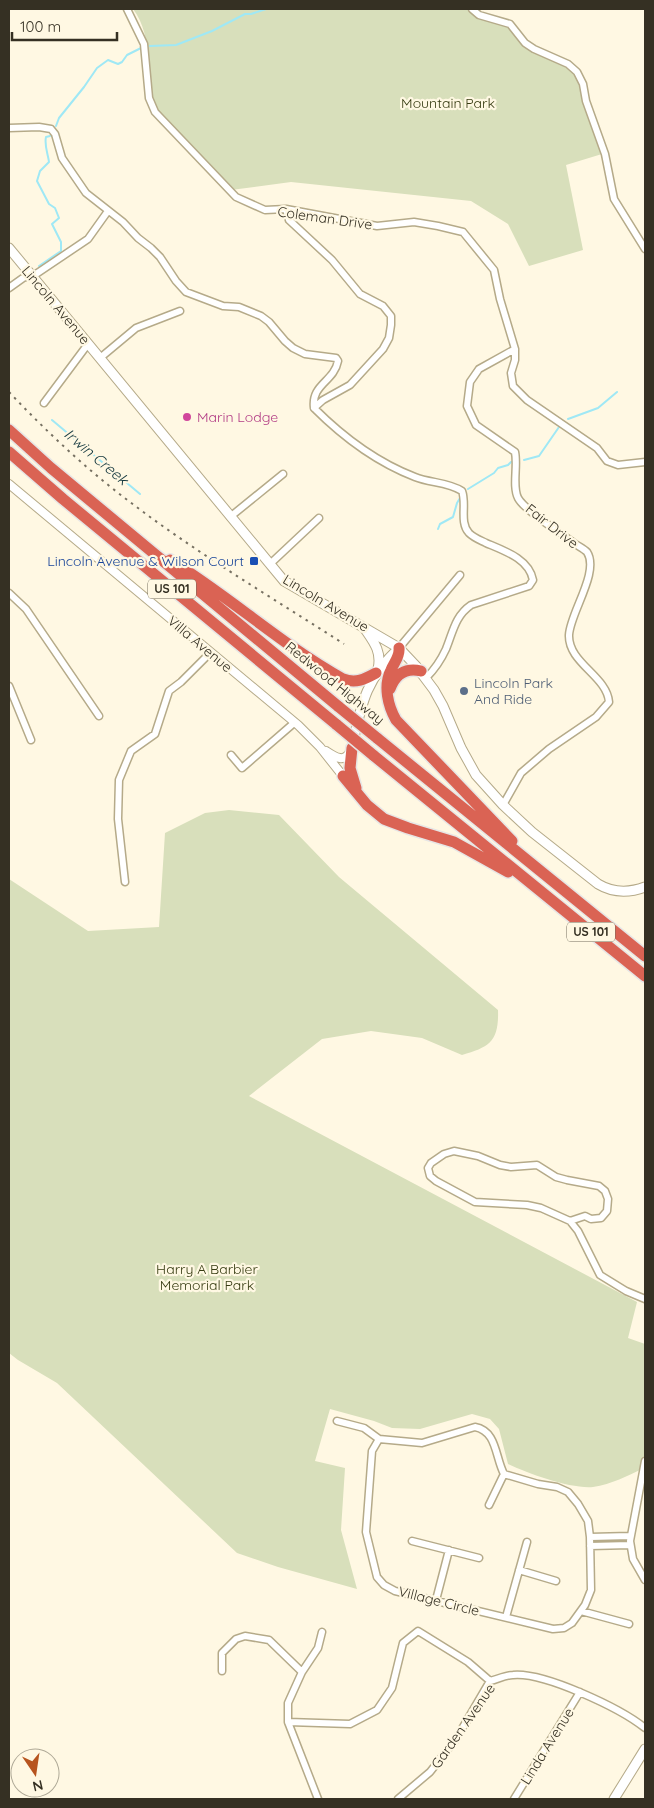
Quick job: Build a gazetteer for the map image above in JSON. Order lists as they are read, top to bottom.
{
  "streets": {
    "highway": ["US 101", "Redwood Highway"],
    "main road": ["Lincoln Avenue"],
    "street": [
      "Coleman Drive",
      "Fair Drive",
      "Villa Avenue",
      "Village Circle",
      "Garden Avenue",
      "Linda Avenue"
    ]
  },
  "crossings": [
    ["Coleman Drive", "Fair Drive"],
    ["Lincoln Avenue", "Fair Drive"],
    ["Garden Avenue", "Linda Avenue"]
  ],
  "water": ["Irwin Creek"],
  "parks": ["Mountain Park", "Harry A Barbier Memorial Park"],
  "places": {
    "other": ["Marin Lodge", "Lincoln Park And Ride"],
    "transit": ["Lincoln Avenue & Wilson Court"]
  },
  "scale_bar": "100 m",
  "north": "bottom"
}
